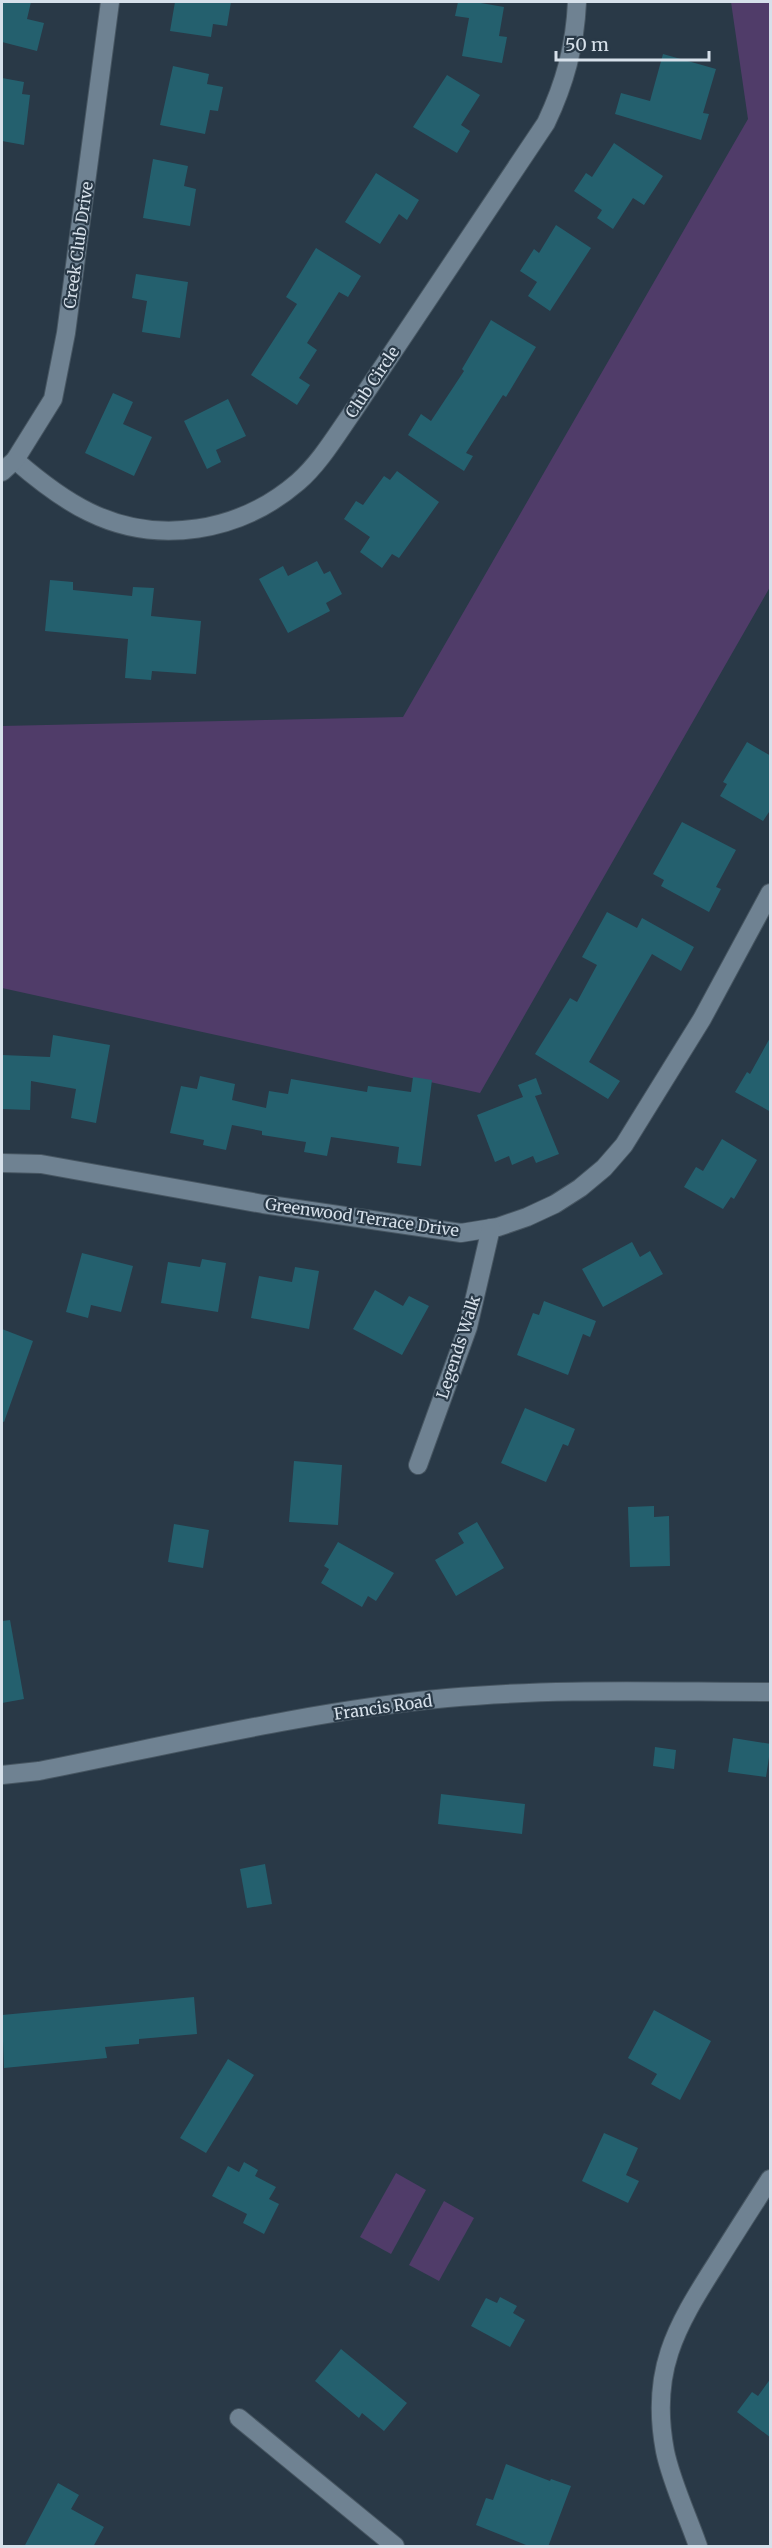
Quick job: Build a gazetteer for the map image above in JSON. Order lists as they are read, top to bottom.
{
  "streets": {
    "street": [
      "Creek Club Drive",
      "Club Circle",
      "Greenwood Terrace Drive",
      "Legends Walk",
      "Francis Road"
    ]
  },
  "crossings": [
    ["Creek Club Drive", "Club Circle"],
    ["Greenwood Terrace Drive", "Legends Walk"]
  ],
  "scale_bar": "50 m"
}
